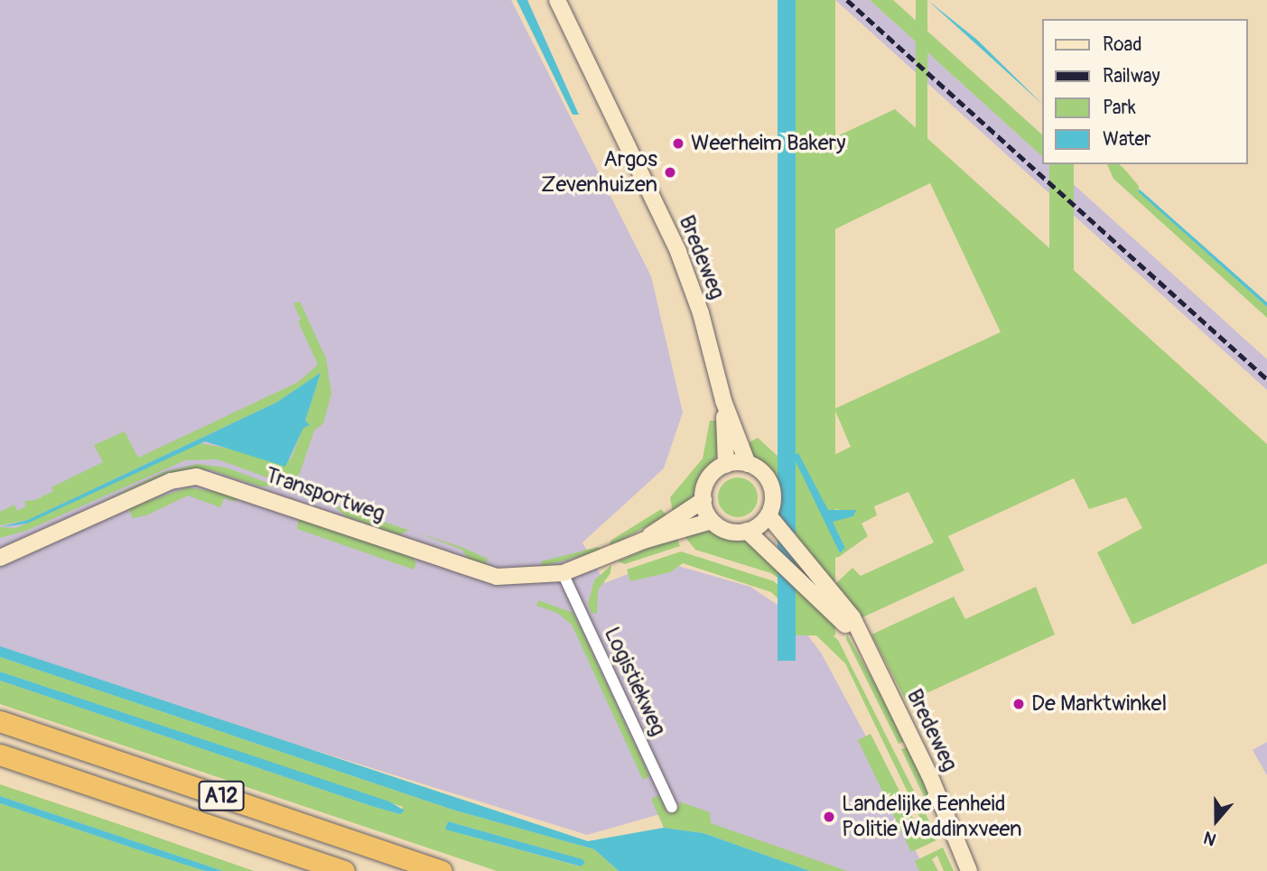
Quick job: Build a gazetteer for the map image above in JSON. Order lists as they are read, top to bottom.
{
  "streets": {
    "highway": ["A12"],
    "street": ["Bredeweg", "Transportweg", "Logistiekweg"]
  },
  "crossings": [
    ["Bredeweg", "Transportweg"],
    ["Transportweg", "Logistiekweg"]
  ],
  "places": [
    "Weerheim Bakery",
    "Argos Zevenhuizen",
    "De Marktwinkel",
    "Landelijke Eenheid Politie Waddinxveen"
  ],
  "legend": [
    "Road",
    "Railway",
    "Park",
    "Water"
  ],
  "north": "bottom"
}
